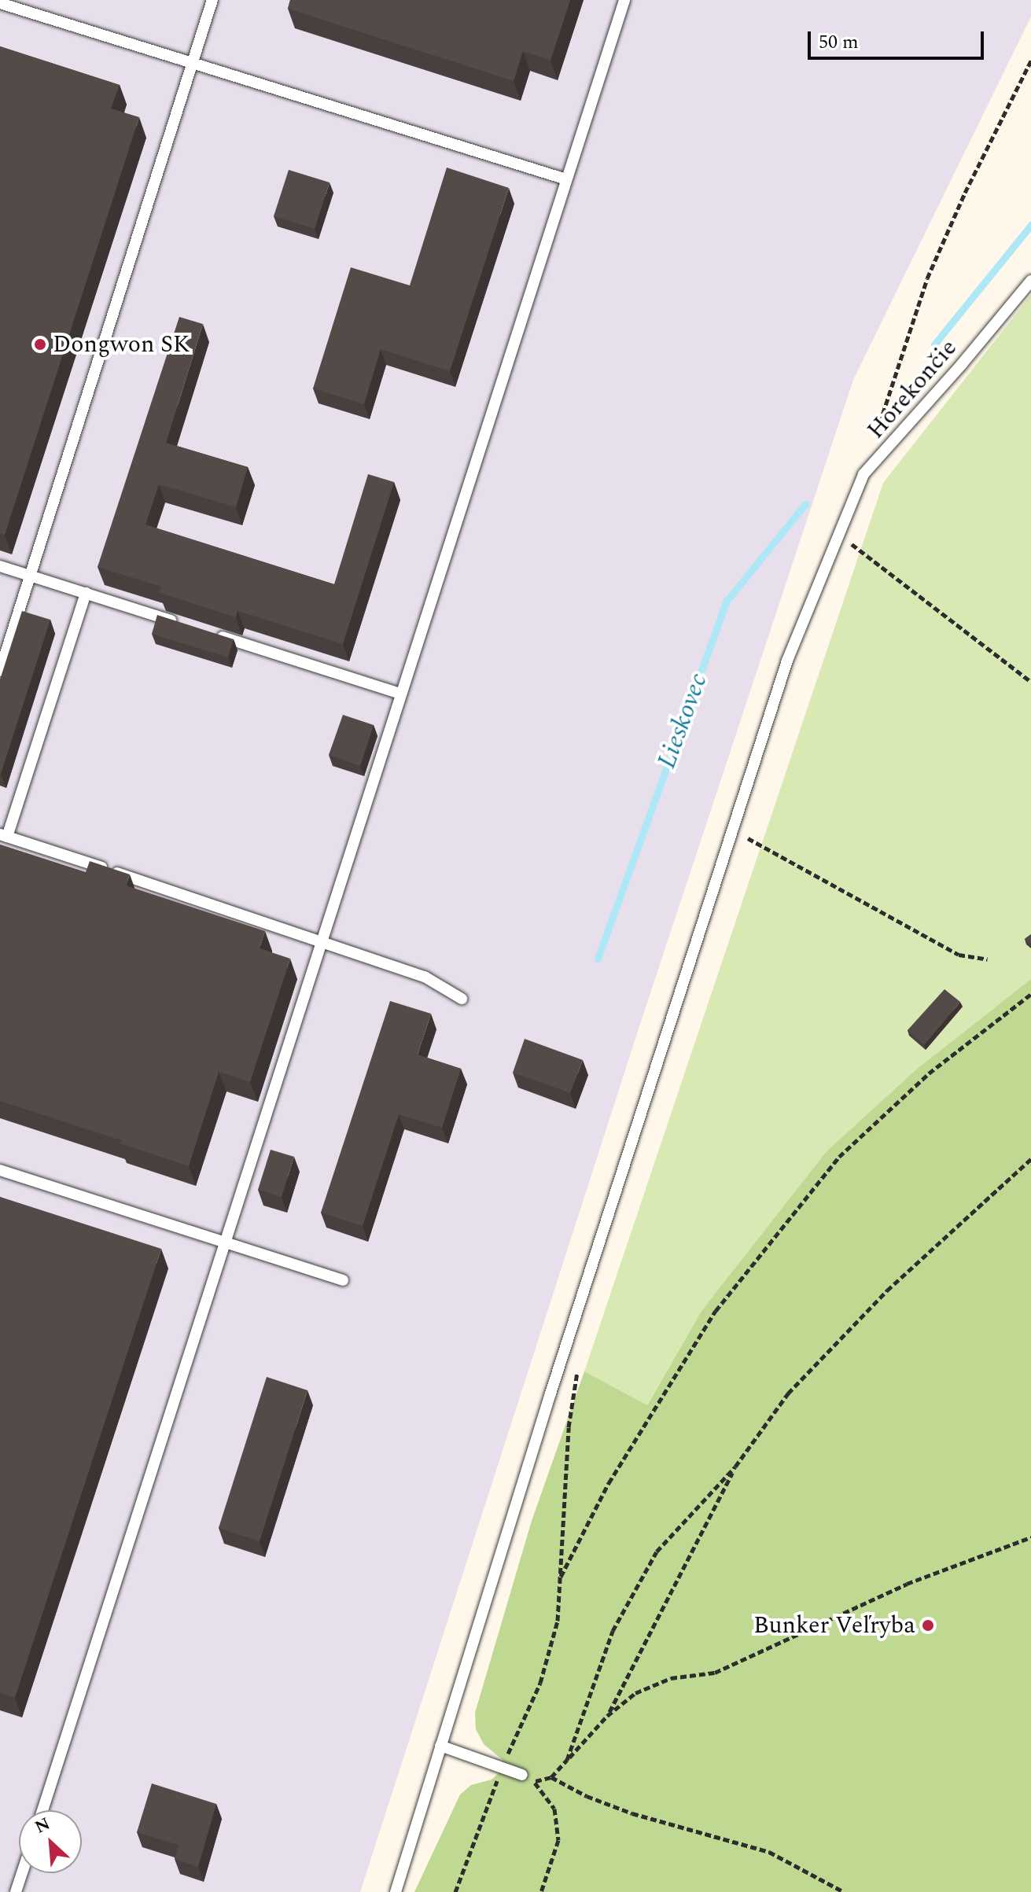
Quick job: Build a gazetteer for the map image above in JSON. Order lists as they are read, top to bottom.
{
  "streets": {
    "lane": ["Horekončie"]
  },
  "water": ["Lieskovec"],
  "places": ["Dongwon SK", "Bunker Veľryba"],
  "scale_bar": "50 m",
  "north": "top left"
}
